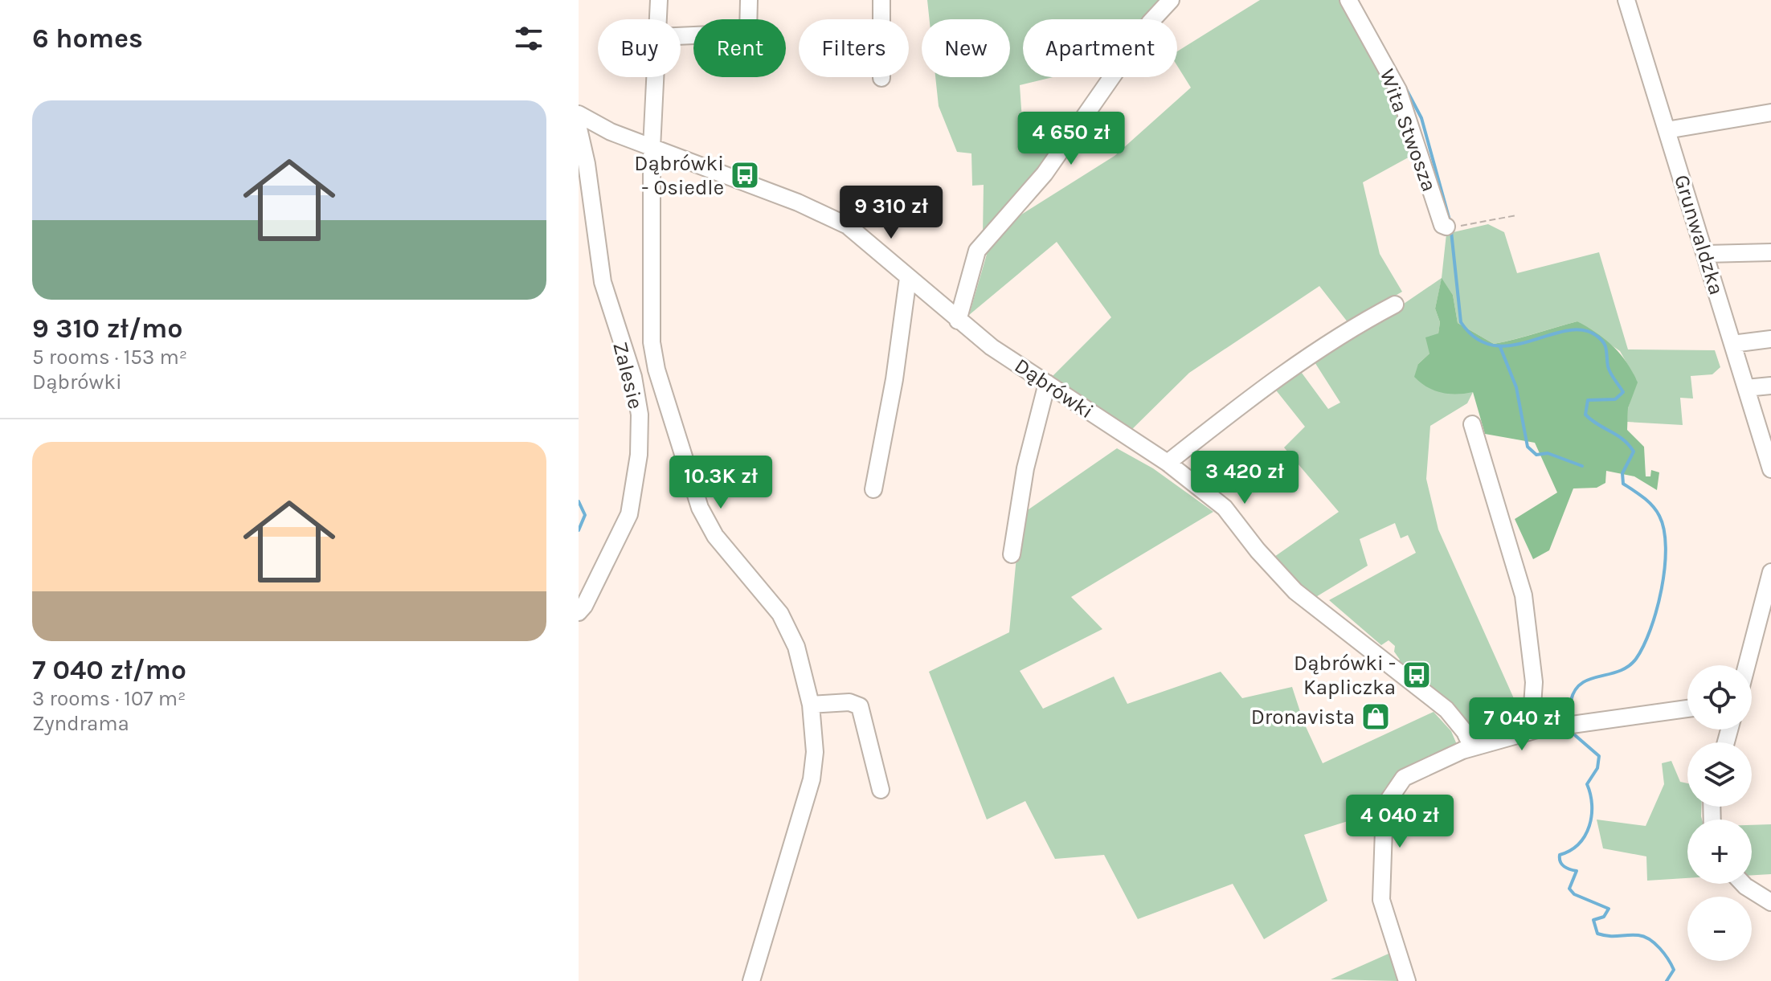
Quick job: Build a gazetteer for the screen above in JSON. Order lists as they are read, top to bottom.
{
  "streets": {
    "street": [
      "Wita Stwosza",
      "Grunwaldzka",
      "Zalesie",
      "Dąbrówki"
    ]
  },
  "places": {
    "bus stop": ["Dąbrówki - Osiedle", "Dąbrówki - Kapliczka"],
    "shop": ["Dronavista"]
  },
  "page": {
    "heading": "6 homes",
    "chip": [
      "Buy",
      "Rent",
      "Filters",
      "New",
      "Apartment"
    ],
    "list": [
      {
        "name": "9 310 zł/mo",
        "note": "5 rooms · 153 m² · Dąbrówki"
      },
      {
        "name": "7 040 zł/mo",
        "note": "3 rooms · 107 m² · Zyndrama"
      }
    ],
    "price": [
      "4 650 zł",
      "9 310 zł",
      "3 420 zł",
      "10.3K zł",
      "7 040 zł",
      "4 040 zł"
    ],
    "map_buttons": ["+", "−"]
  }
}
